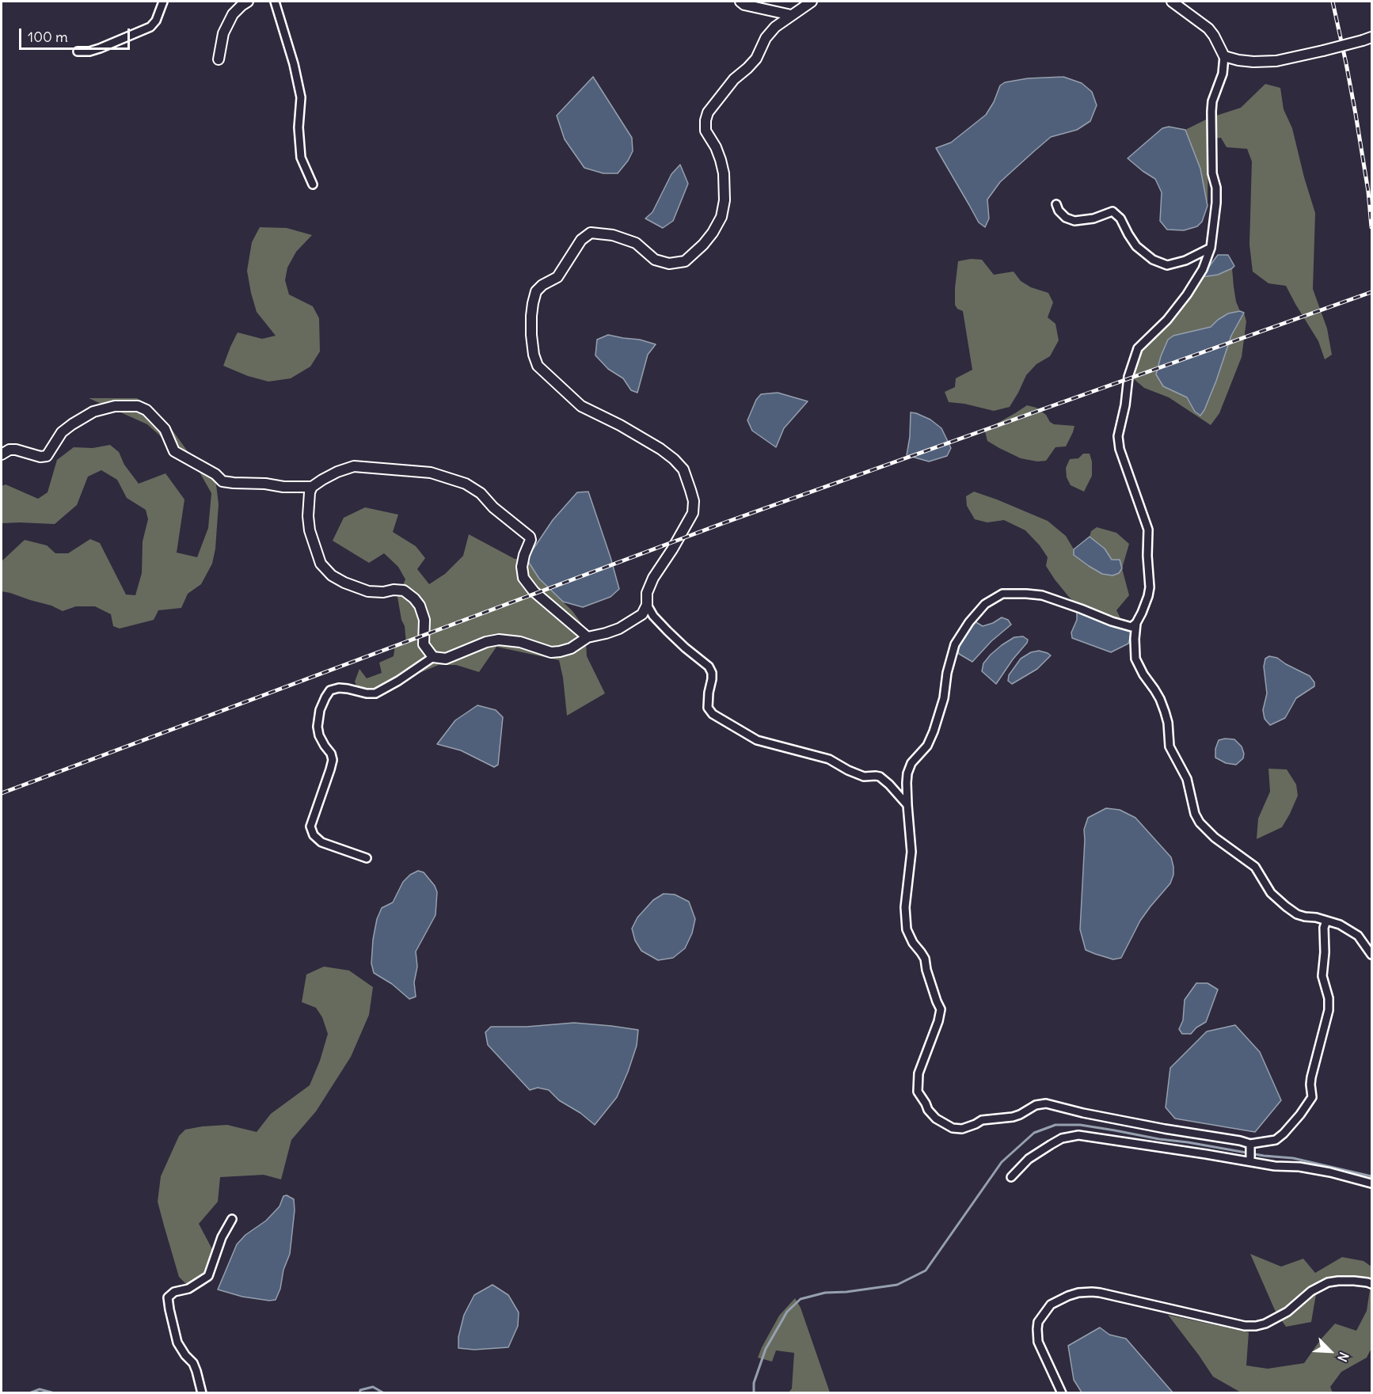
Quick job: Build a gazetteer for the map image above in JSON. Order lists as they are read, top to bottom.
{
  "scale_bar": "100 m",
  "north": "bottom right"
}
